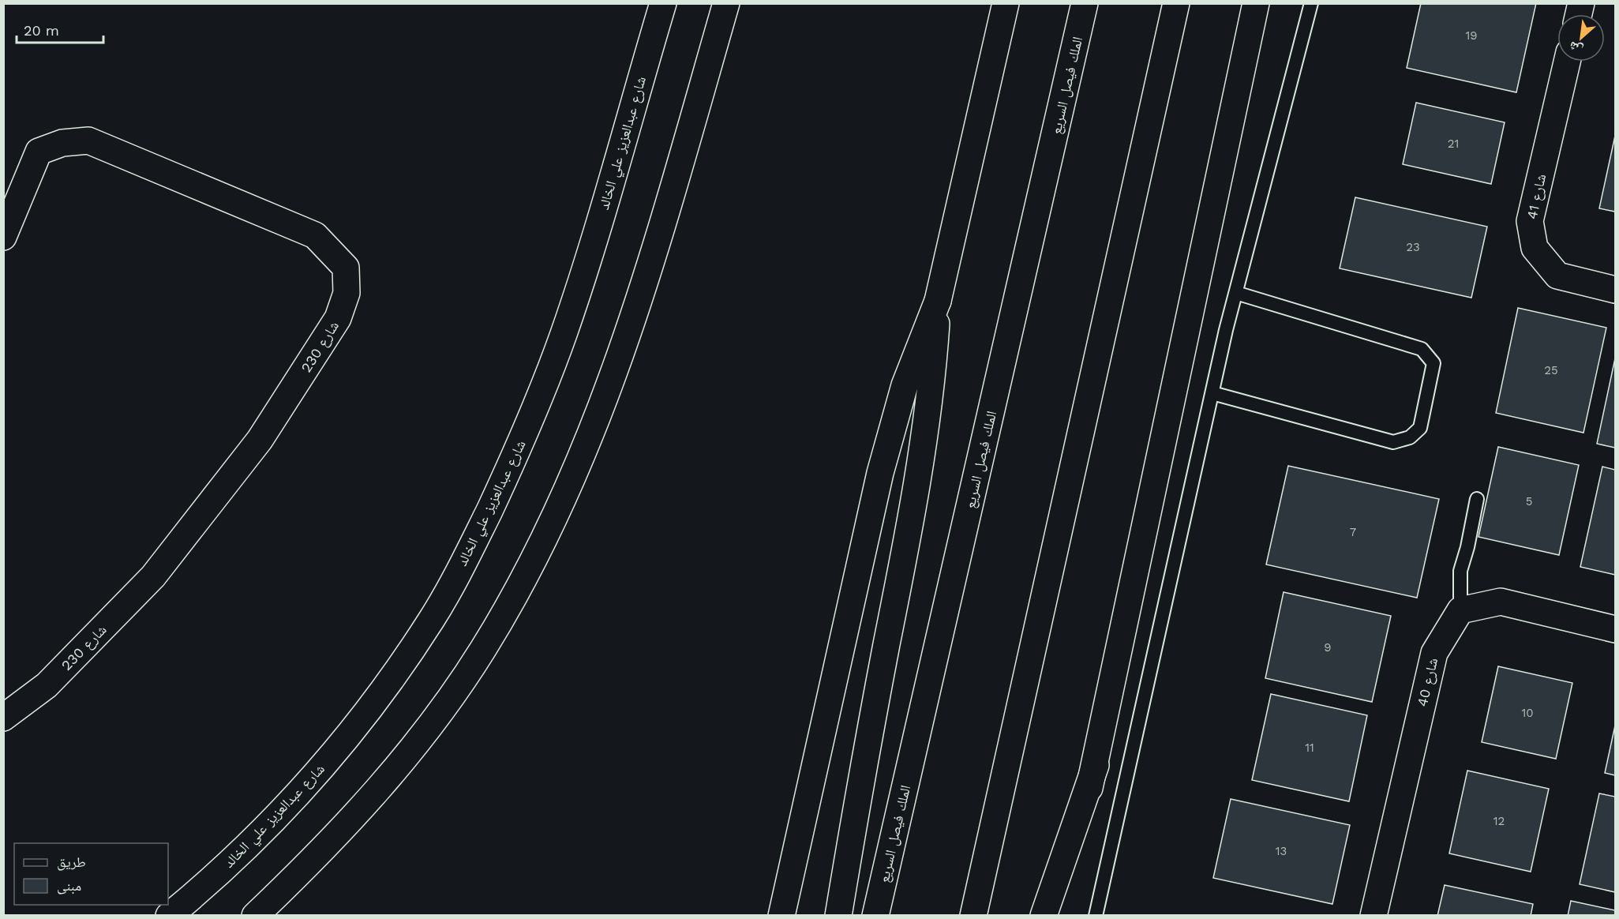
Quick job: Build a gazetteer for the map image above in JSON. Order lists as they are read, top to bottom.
{
  "streets": {
    "main road": [
      "الملك فيصل السريع",
      "شارع عبدالعزيز علي الخالد",
      "شارع 41",
      "شارع 230",
      "شارع 40"
    ]
  },
  "house_numbers": [
    "19",
    "21",
    "23",
    "25",
    "5",
    "7",
    "9",
    "10",
    "11",
    "12",
    "13"
  ],
  "legend": ["طريق", "مبنى"],
  "scale_bar": "20 m",
  "north": "bottom left"
}
